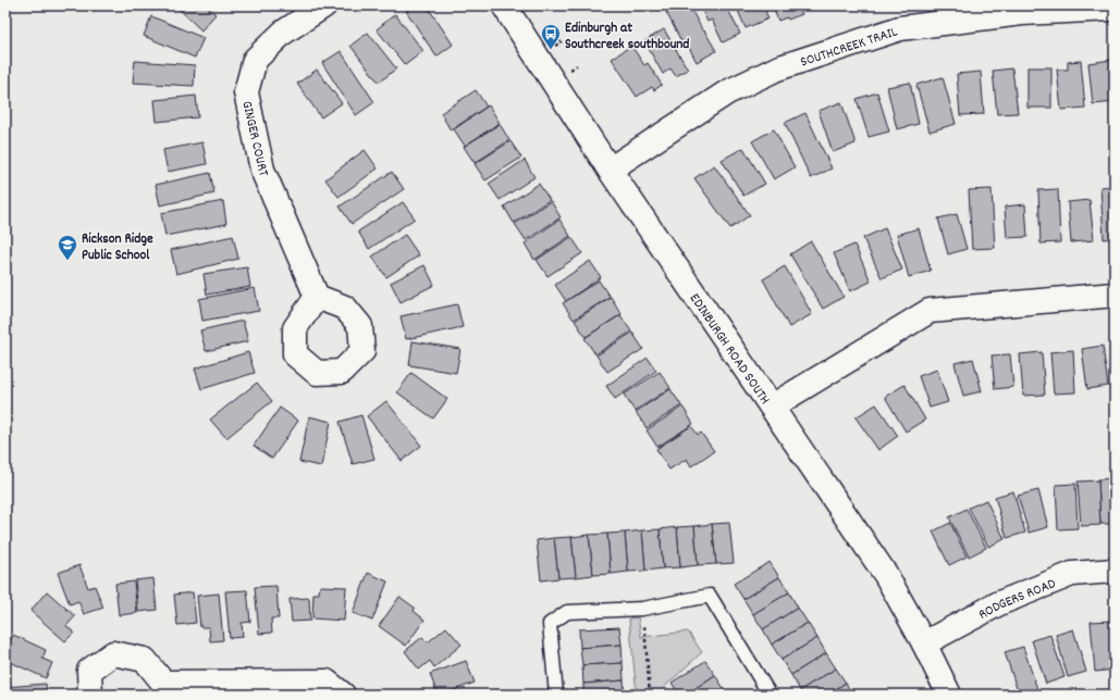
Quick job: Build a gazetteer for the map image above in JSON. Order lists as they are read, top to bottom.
{
  "streets": {
    "street": [
      "SOUTHCREEK TRAIL",
      "GINGER COURT",
      "EDINBURGH ROAD SOUTH",
      "RODGERS ROAD"
    ]
  },
  "crossings": [
    ["SOUTHCREEK TRAIL", "EDINBURGH ROAD SOUTH"],
    ["EDINBURGH ROAD SOUTH", "RODGERS ROAD"]
  ],
  "places": {
    "bus stop": ["Edinburgh at Southcreek southbound"],
    "school or university": ["Rickson Ridge Public School"]
  }
}
